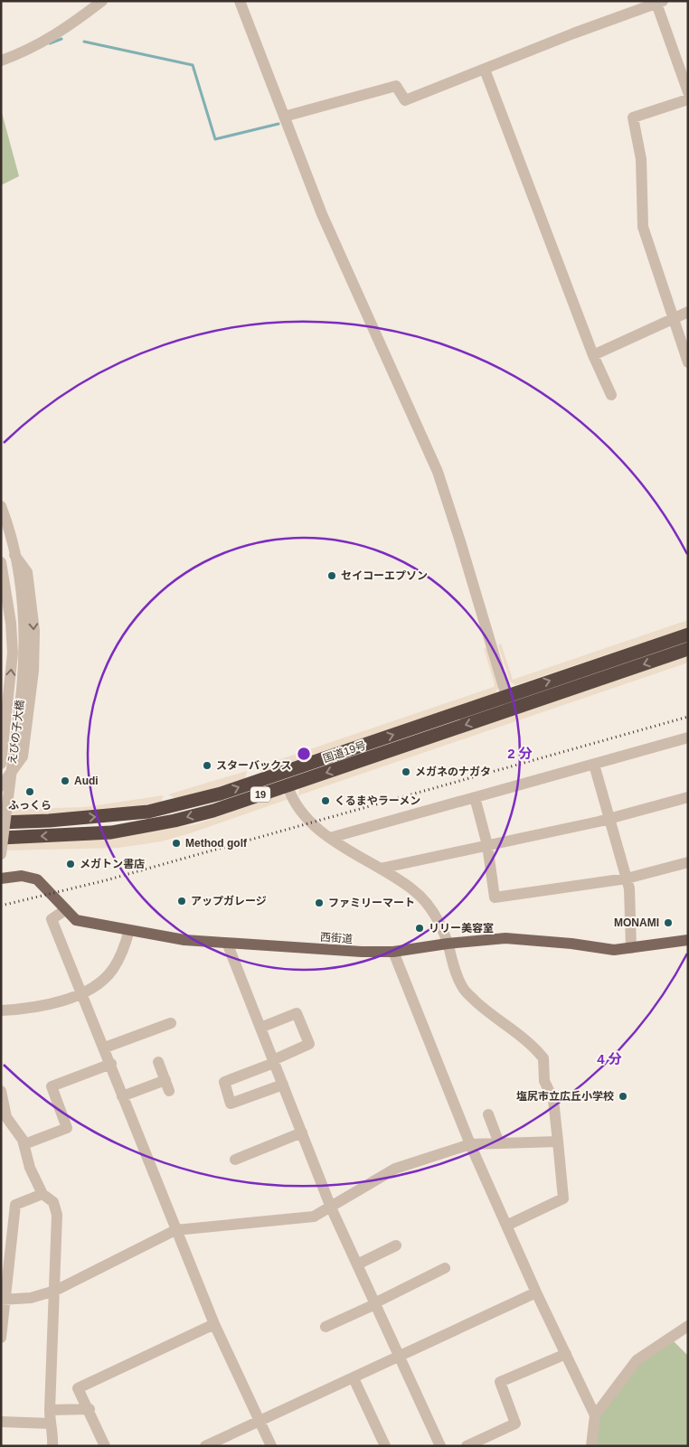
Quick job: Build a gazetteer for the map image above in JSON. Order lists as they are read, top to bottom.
{
  "streets": {
    "highway": ["国道19号", "19"],
    "main road": ["西街道"],
    "street": ["えびの子大橋"]
  },
  "places": [
    "セイコーエプソン",
    "スターバックス",
    "メガネのナガタ",
    "Audi",
    "ふっくら",
    "くるまやラーメン",
    "Method golf",
    "メガトン書店",
    "アップガレージ",
    "ファミリーマート",
    "MONAMI",
    "リリー美容室",
    "塩尻市立広丘小学校"
  ],
  "rings": ["2 分", "4 分"]
}
